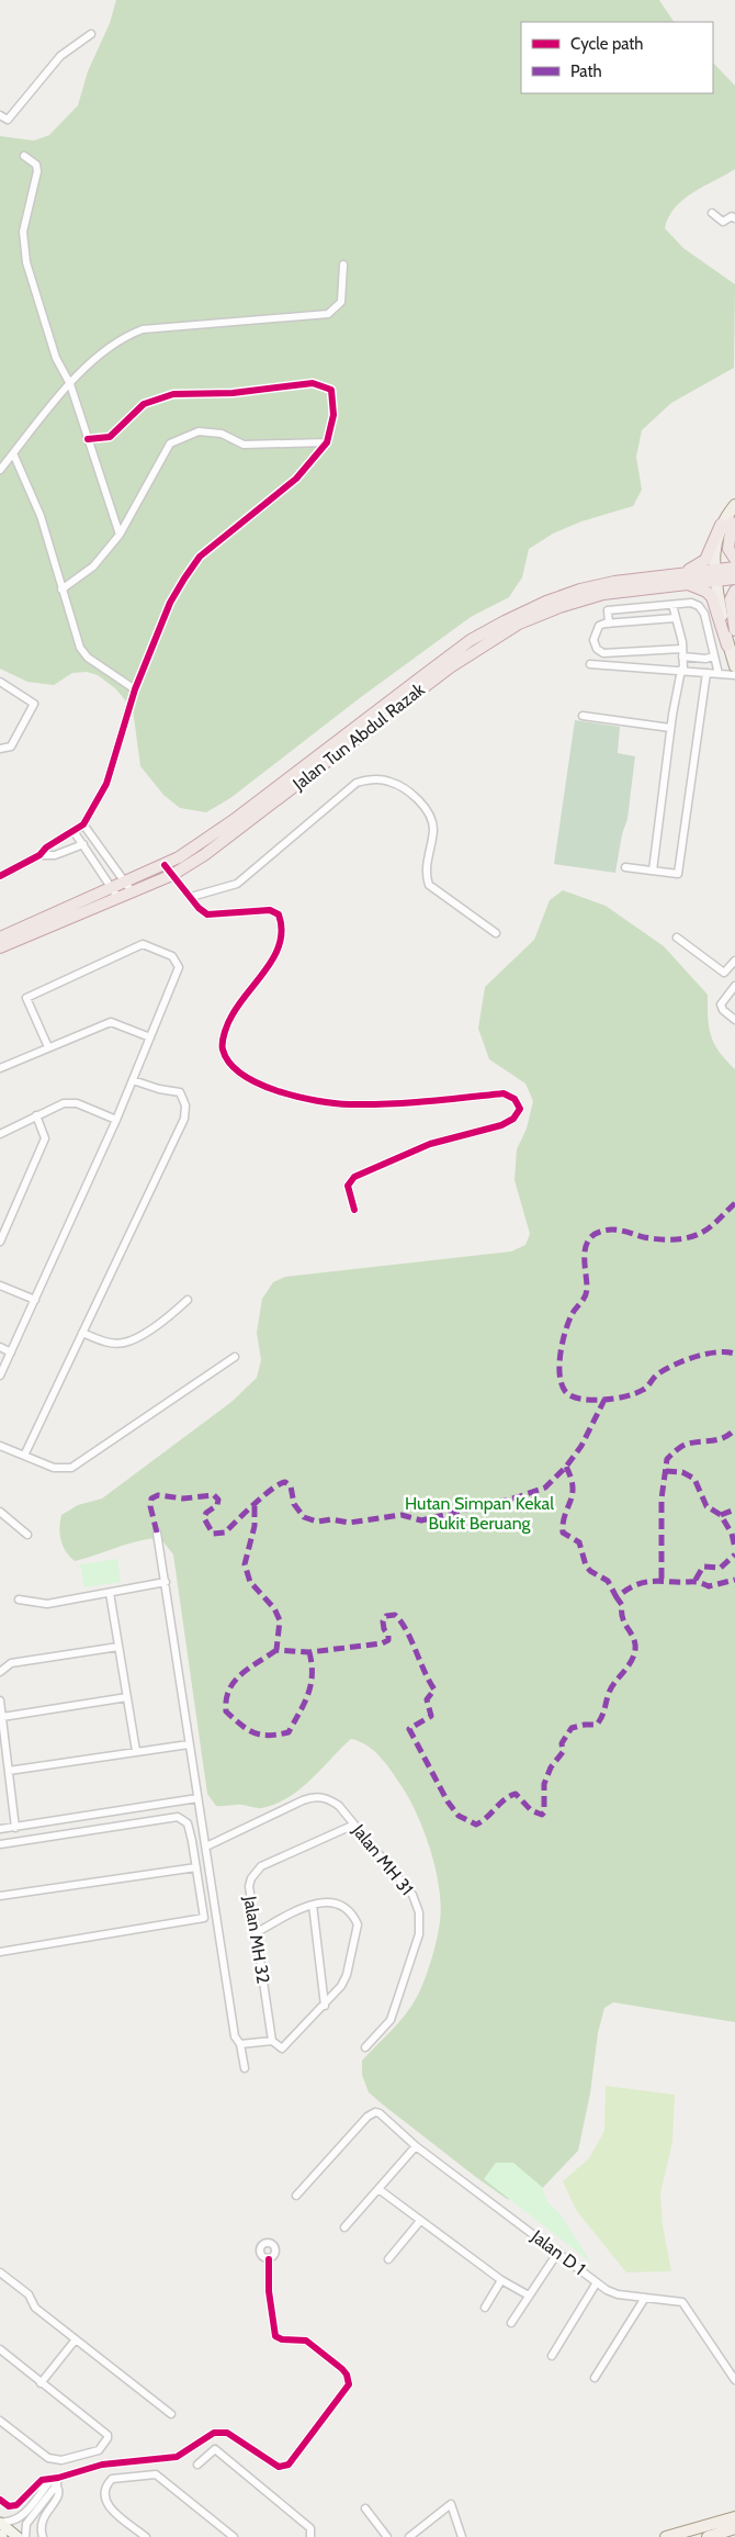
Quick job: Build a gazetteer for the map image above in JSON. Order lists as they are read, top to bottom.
{
  "streets": {
    "highway": ["Jalan Tun Abdul Razak"],
    "street": ["Jalan MH 31", "Jalan MH 32", "Jalan D 1"]
  },
  "crossings": [
    ["Jalan MH 31", "Jalan MH 32"]
  ],
  "parks": ["Hutan Simpan Kekal Bukit Beruang"],
  "legend": ["Cycle path", "Path"]
}
